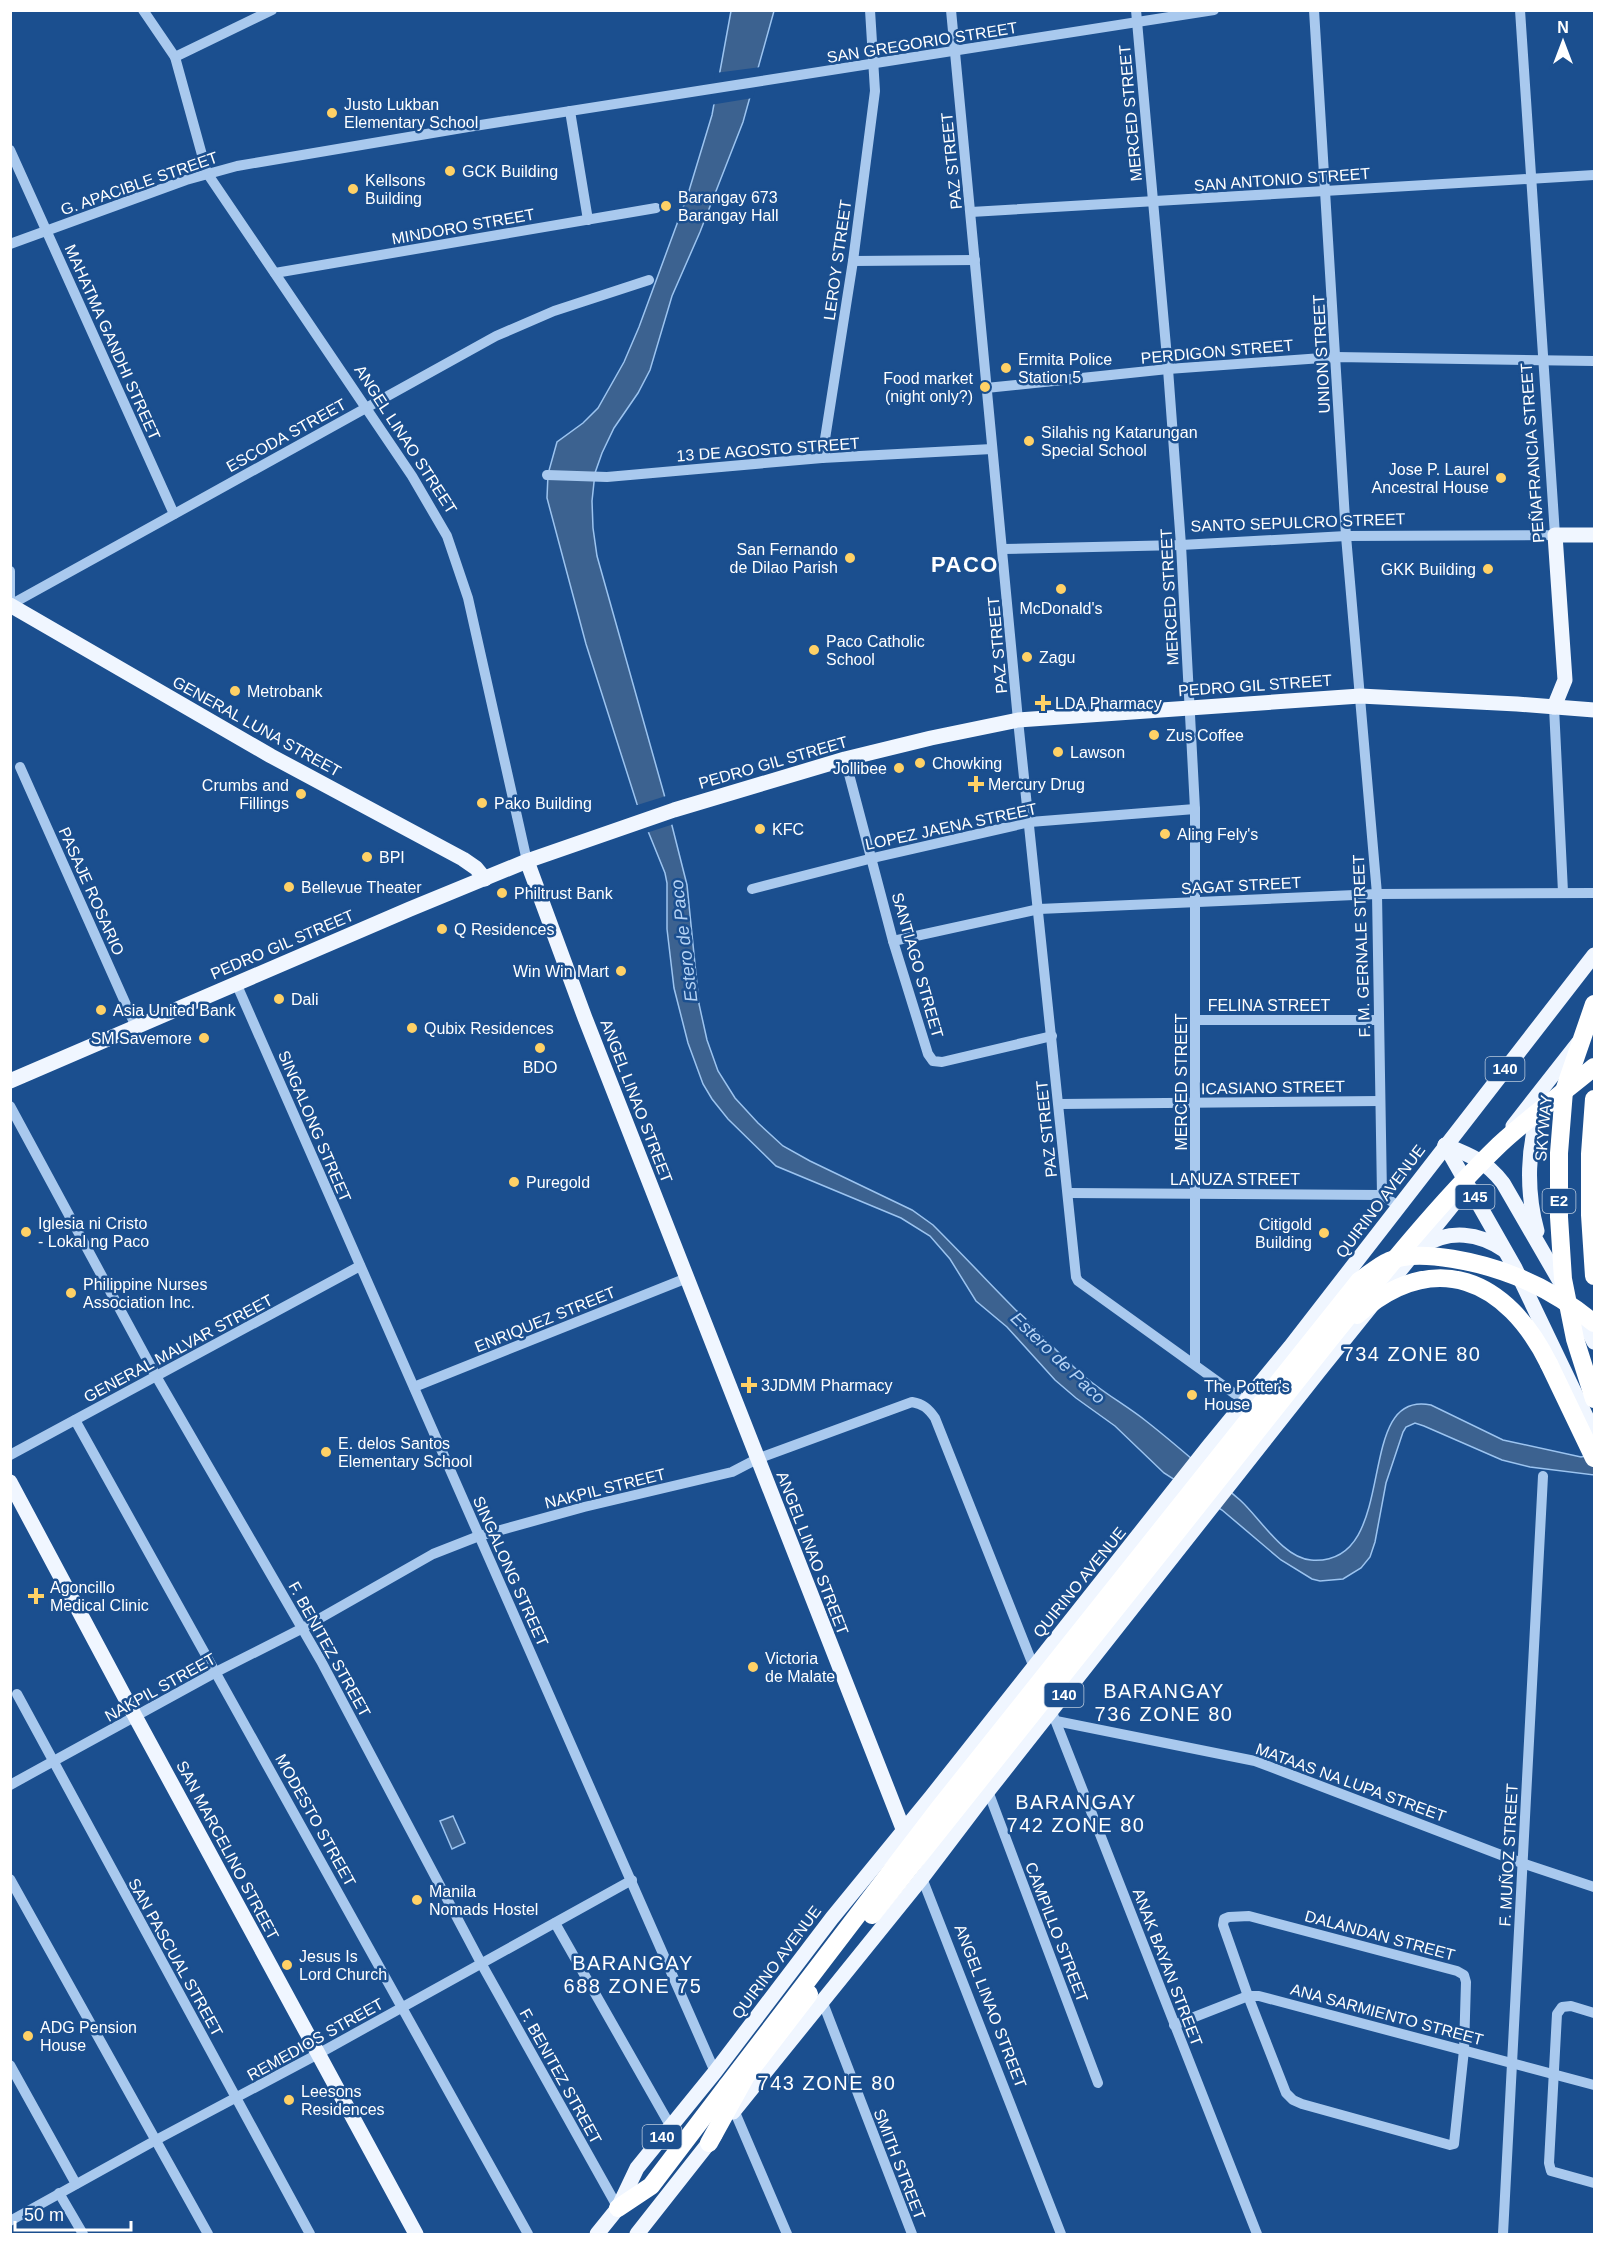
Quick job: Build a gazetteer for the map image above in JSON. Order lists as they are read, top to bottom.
{
  "streets": {
    "highway": ["SKYWAY", "E2"],
    "main road": [
      "ANGEL LINAO STREET",
      "PEÑAFRANCIA STREET",
      "SANTO SEPULCRO STREET",
      "PEDRO GIL STREET",
      "GENERAL LUNA STREET",
      "140",
      "145",
      "QUIRINO AVENUE",
      "SAN MARCELINO STREET"
    ],
    "street": [
      "SAN GREGORIO STREET",
      "MERCED STREET",
      "PAZ STREET",
      "SAN ANTONIO STREET",
      "G. APACIBLE STREET",
      "MINDORO STREET",
      "LEROY STREET",
      "MAHATMA GANDHI STREET",
      "PERDIGON STREET",
      "UNION STREET",
      "ESCODA STREET",
      "13 DE AGOSTO STREET",
      "LOPEZ JAENA STREET",
      "SAGAT STREET",
      "PASAJE ROSARIO",
      "F. M. GERNALE STREET",
      "SANTIAGO STREET",
      "FELINA STREET",
      "ICASIANO STREET",
      "SINGALONG STREET",
      "LANUZA STREET",
      "ENRIQUEZ STREET",
      "GENERAL MALVAR STREET",
      "NAKPIL STREET",
      "F. BENITEZ STREET",
      "MATAAS NA LUPA STREET",
      "MODESTO STREET",
      "F. MUÑOZ STREET",
      "CAMPILLO STREET",
      "DALANDAN STREET",
      "SAN PASCUAL STREET",
      "ANAK BAYAN STREET",
      "ANA SARMIENTO STREET",
      "REMEDIOS STREET",
      "SMITH STREET"
    ]
  },
  "crossings": [
    ["SAN GREGORIO STREET", "MERCED STREET"],
    ["SAN GREGORIO STREET", "PAZ STREET"],
    ["SAN GREGORIO STREET", "G. APACIBLE STREET"],
    ["SAN GREGORIO STREET", "LEROY STREET"],
    ["MERCED STREET", "PAZ STREET"],
    ["MERCED STREET", "SAN ANTONIO STREET"],
    ["MERCED STREET", "PERDIGON STREET"],
    ["MERCED STREET", "SANTO SEPULCRO STREET"],
    ["MERCED STREET", "PEDRO GIL STREET"],
    ["MERCED STREET", "LOPEZ JAENA STREET"],
    ["MERCED STREET", "SAGAT STREET"],
    ["MERCED STREET", "FELINA STREET"],
    ["MERCED STREET", "ICASIANO STREET"],
    ["MERCED STREET", "LANUZA STREET"],
    ["PAZ STREET", "SAN ANTONIO STREET"],
    ["PAZ STREET", "PERDIGON STREET"],
    ["PAZ STREET", "13 DE AGOSTO STREET"],
    ["PAZ STREET", "SANTO SEPULCRO STREET"],
    ["PAZ STREET", "PEDRO GIL STREET"],
    ["PAZ STREET", "LOPEZ JAENA STREET"],
    ["PAZ STREET", "SAGAT STREET"],
    ["PAZ STREET", "SANTIAGO STREET"],
    ["PAZ STREET", "ICASIANO STREET"],
    ["PAZ STREET", "LANUZA STREET"],
    ["SAN ANTONIO STREET", "UNION STREET"],
    ["SAN ANTONIO STREET", "PEÑAFRANCIA STREET"],
    ["G. APACIBLE STREET", "MAHATMA GANDHI STREET"],
    ["G. APACIBLE STREET", "ANGEL LINAO STREET"],
    ["MINDORO STREET", "ANGEL LINAO STREET"],
    ["LEROY STREET", "13 DE AGOSTO STREET"],
    ["MAHATMA GANDHI STREET", "ESCODA STREET"],
    ["PERDIGON STREET", "UNION STREET"],
    ["PERDIGON STREET", "PEÑAFRANCIA STREET"],
    ["UNION STREET", "SANTO SEPULCRO STREET"],
    ["UNION STREET", "PEDRO GIL STREET"],
    ["UNION STREET", "F. M. GERNALE STREET"],
    ["ESCODA STREET", "ANGEL LINAO STREET"],
    ["ESCODA STREET", "GENERAL LUNA STREET"],
    ["ANGEL LINAO STREET", "PEDRO GIL STREET"],
    ["ANGEL LINAO STREET", "140"],
    ["ANGEL LINAO STREET", "QUIRINO AVENUE"],
    ["ANGEL LINAO STREET", "ENRIQUEZ STREET"],
    ["ANGEL LINAO STREET", "NAKPIL STREET"],
    ["PEÑAFRANCIA STREET", "SANTO SEPULCRO STREET"],
    ["PEÑAFRANCIA STREET", "PEDRO GIL STREET"],
    ["PEÑAFRANCIA STREET", "SAGAT STREET"],
    ["PEDRO GIL STREET", "GENERAL LUNA STREET"],
    ["PEDRO GIL STREET", "PASAJE ROSARIO"],
    ["PEDRO GIL STREET", "F. M. GERNALE STREET"],
    ["PEDRO GIL STREET", "SANTIAGO STREET"],
    ["PEDRO GIL STREET", "SINGALONG STREET"],
    ["LOPEZ JAENA STREET", "SANTIAGO STREET"],
    ["SAGAT STREET", "F. M. GERNALE STREET"],
    ["SAGAT STREET", "SANTIAGO STREET"],
    ["F. M. GERNALE STREET", "FELINA STREET"],
    ["F. M. GERNALE STREET", "ICASIANO STREET"],
    ["F. M. GERNALE STREET", "LANUZA STREET"],
    ["140", "145"],
    ["140", "NAKPIL STREET"],
    ["140", "MATAAS NA LUPA STREET"],
    ["140", "CAMPILLO STREET"],
    ["140", "ANAK BAYAN STREET"],
    ["140", "SMITH STREET"],
    ["SINGALONG STREET", "QUIRINO AVENUE"],
    ["SINGALONG STREET", "ENRIQUEZ STREET"],
    ["SINGALONG STREET", "GENERAL MALVAR STREET"],
    ["SINGALONG STREET", "NAKPIL STREET"],
    ["SINGALONG STREET", "REMEDIOS STREET"],
    ["145", "QUIRINO AVENUE"],
    ["QUIRINO AVENUE", "NAKPIL STREET"],
    ["QUIRINO AVENUE", "F. BENITEZ STREET"],
    ["GENERAL MALVAR STREET", "F. BENITEZ STREET"],
    ["GENERAL MALVAR STREET", "MODESTO STREET"],
    ["NAKPIL STREET", "F. BENITEZ STREET"],
    ["NAKPIL STREET", "MATAAS NA LUPA STREET"],
    ["NAKPIL STREET", "MODESTO STREET"],
    ["NAKPIL STREET", "SAN MARCELINO STREET"],
    ["NAKPIL STREET", "SAN PASCUAL STREET"],
    ["NAKPIL STREET", "ANAK BAYAN STREET"],
    ["F. BENITEZ STREET", "REMEDIOS STREET"],
    ["MATAAS NA LUPA STREET", "F. MUÑOZ STREET"],
    ["MATAAS NA LUPA STREET", "ANAK BAYAN STREET"],
    ["MODESTO STREET", "REMEDIOS STREET"],
    ["SAN MARCELINO STREET", "REMEDIOS STREET"],
    ["F. MUÑOZ STREET", "ANA SARMIENTO STREET"],
    ["DALANDAN STREET", "ANA SARMIENTO STREET"],
    ["SAN PASCUAL STREET", "REMEDIOS STREET"],
    ["ANAK BAYAN STREET", "ANA SARMIENTO STREET"]
  ],
  "districts": [
    "PACO",
    "734 ZONE 80",
    "BARANGAY 736 ZONE 80",
    "BARANGAY 742 ZONE 80",
    "BARANGAY 688 ZONE 75",
    "743 ZONE 80"
  ],
  "water": ["Estero de Paco"],
  "places": {
    "other": [
      "Justo Lukban Elementary School",
      "GCK Building",
      "Kellsons Building",
      "Barangay 673 Barangay Hall",
      "Ermita Police Station 5",
      "Food market (night only?)",
      "Silahis ng Katarungan Special School",
      "Jose P. Laurel Ancestral House",
      "San Fernando de Dilao Parish",
      "GKK Building",
      "McDonald's",
      "Paco Catholic School",
      "Zagu",
      "Metrobank",
      "Zus Coffee",
      "Lawson",
      "Chowking",
      "Jollibee",
      "Crumbs and Fillings",
      "Pako Building",
      "KFC",
      "Aling Fely's",
      "BPI",
      "Bellevue Theater",
      "Philtrust Bank",
      "Q Residences",
      "Win Win Mart",
      "Dali",
      "Asia United Bank",
      "Qubix Residences",
      "SM Savemore",
      "BDO",
      "Puregold",
      "Iglesia ni Cristo - Lokal ng Paco",
      "Citigold Building",
      "Philippine Nurses Association Inc.",
      "The Potter's House",
      "E. delos Santos Elementary School",
      "Victoria de Malate",
      "Manila Nomads Hostel",
      "Jesus Is Lord Church",
      "ADG Pension House",
      "Leesons Residences"
    ],
    "health": [
      "LDA Pharmacy",
      "Mercury Drug",
      "3JDMM Pharmacy",
      "Agoncillo Medical Clinic"
    ]
  },
  "scale_bar": "50 m",
  "north": "top"
}
